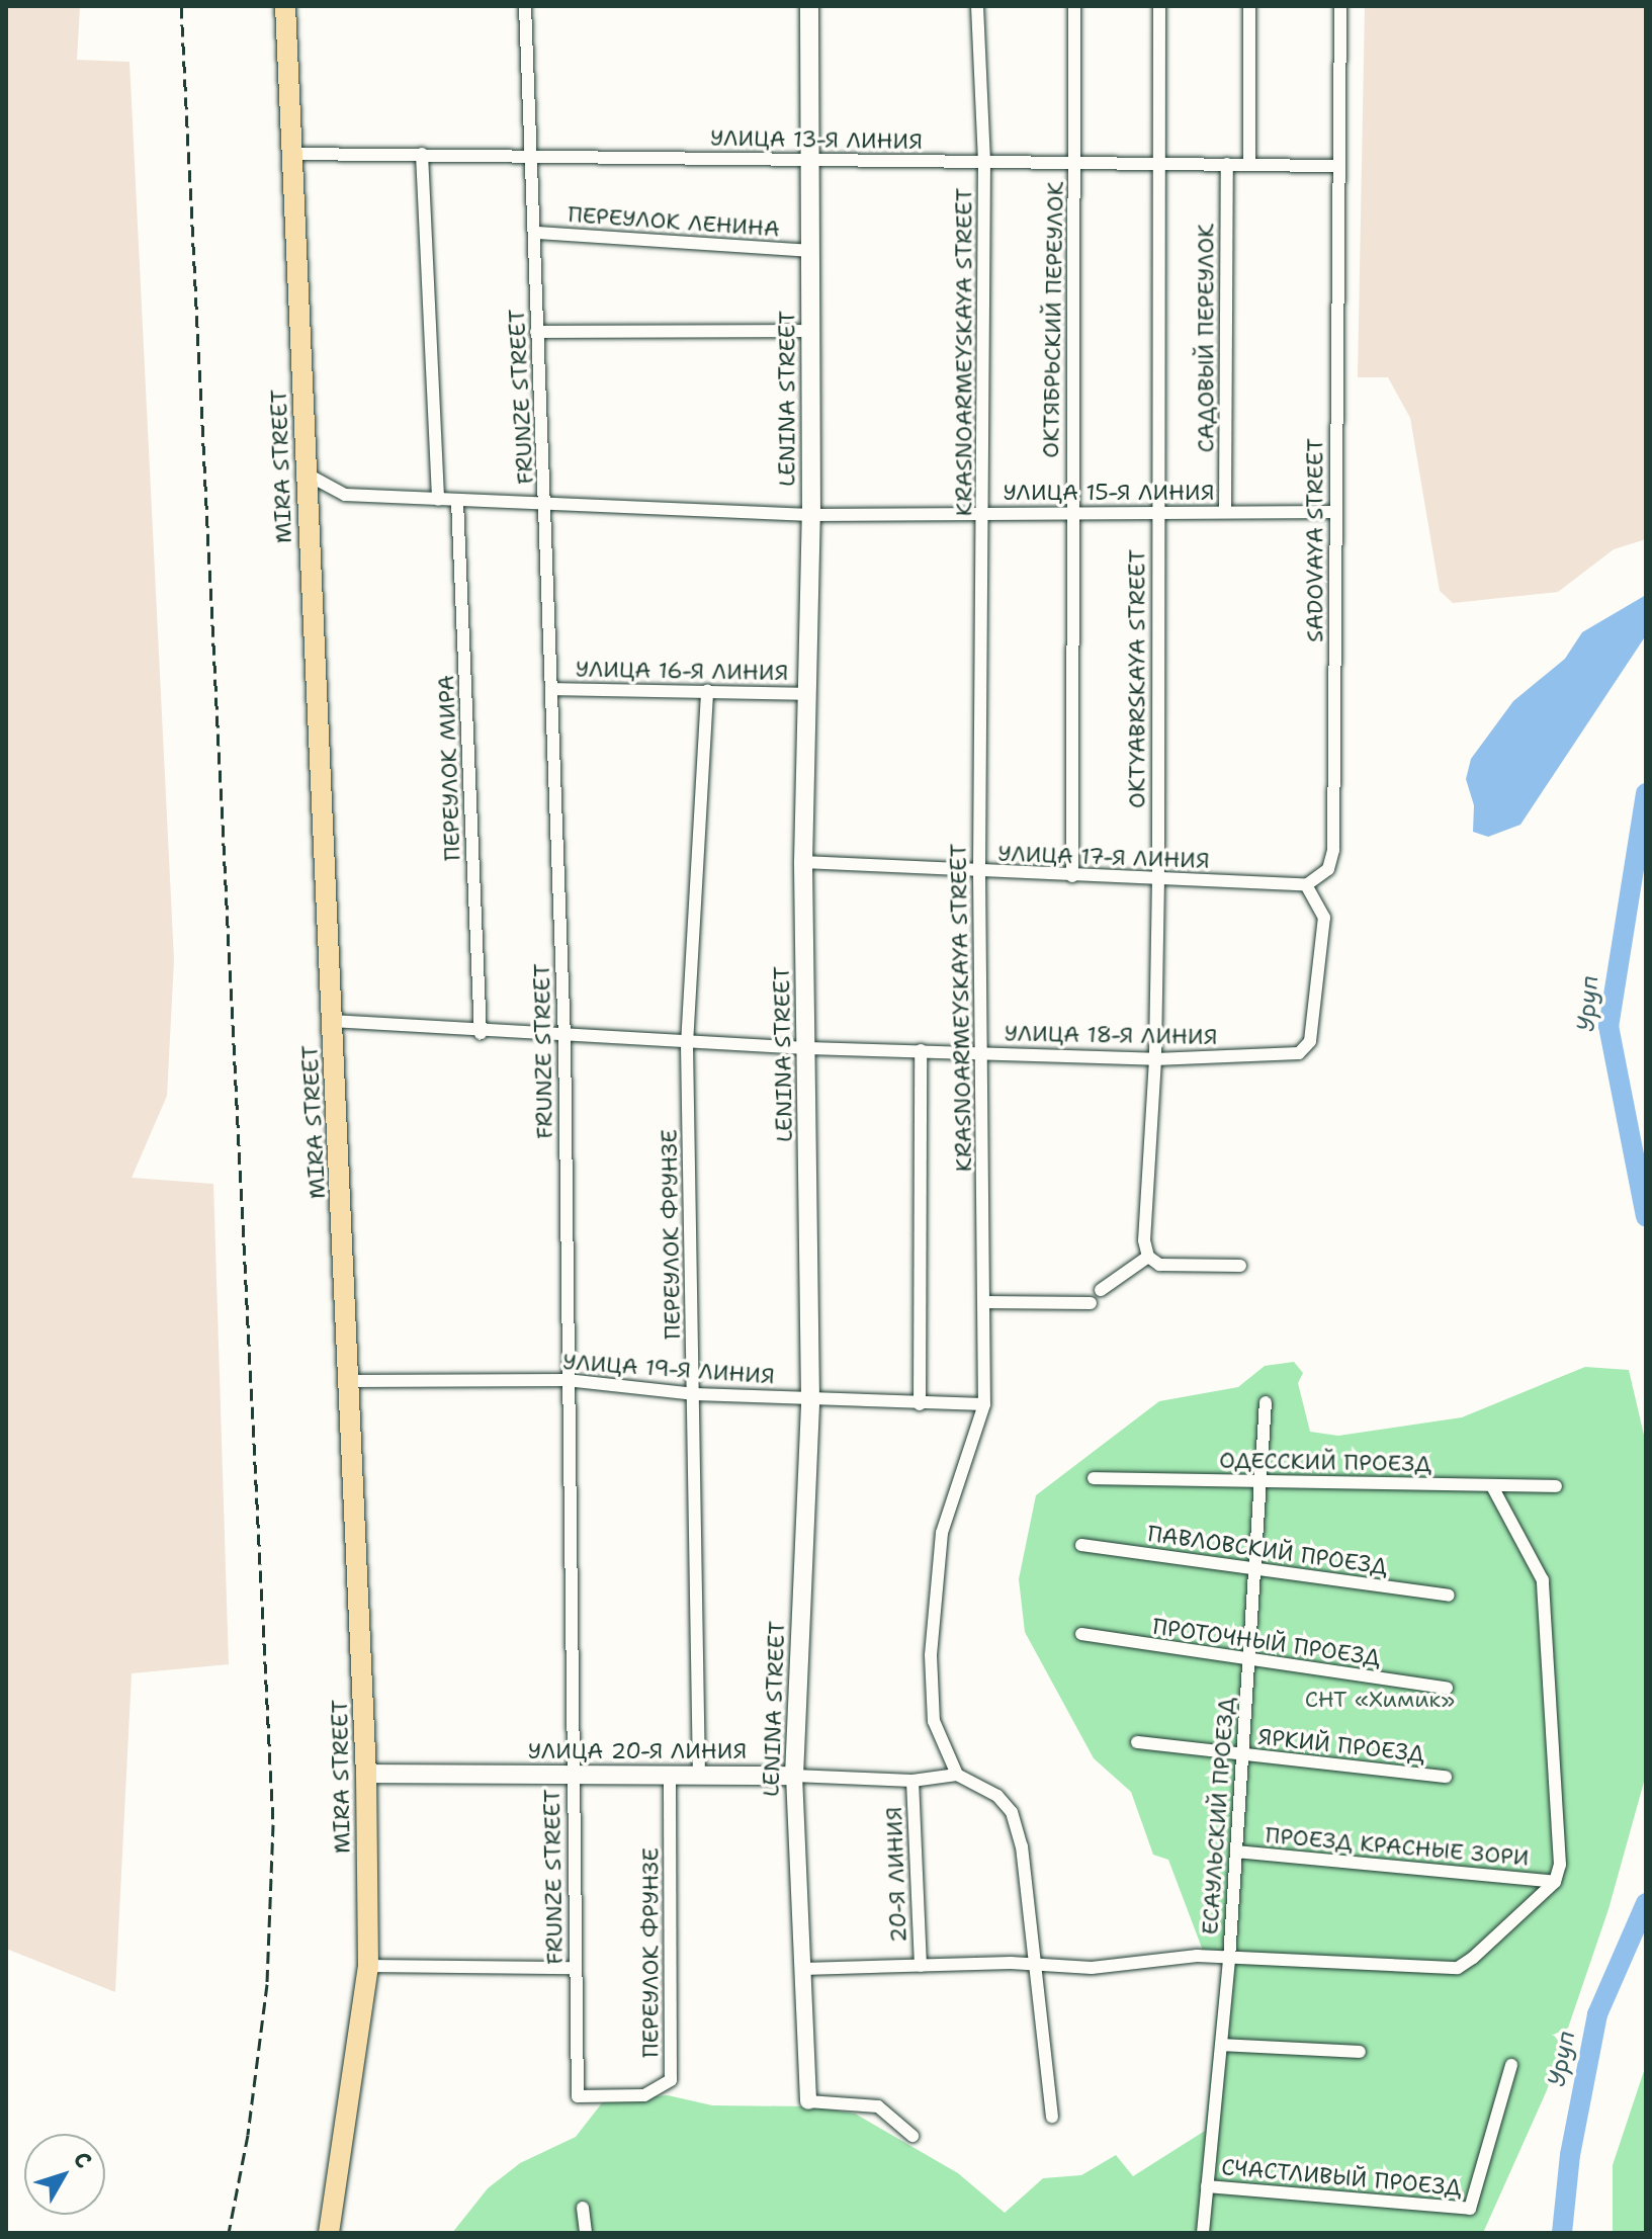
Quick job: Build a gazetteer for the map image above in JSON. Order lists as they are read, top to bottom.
{
  "streets": {
    "main road": ["LENINA STREET", "MIRA STREET", "УЛИЦА 20-Я ЛИНИЯ"],
    "street": [
      "УЛИЦА 13-Я ЛИНИЯ",
      "ПЕРЕУЛОК ЛЕНИНА",
      "ОКТЯБРЬСКИЙ ПЕРЕУЛОК",
      "САДОВЫЙ ПЕРЕУЛОК",
      "KRASNOARMEYSKAYA STREET",
      "FRUNZE STREET",
      "УЛИЦА 15-Я ЛИНИЯ",
      "SADOVAYA STREET",
      "УЛИЦА 16-Я ЛИНИЯ",
      "OKTYABRSKAYA STREET",
      "ПЕРЕУЛОК МИРА",
      "УЛИЦА 17-Я ЛИНИЯ",
      "УЛИЦА 18-Я ЛИНИЯ",
      "ПЕРЕУЛОК ФРУНЗЕ",
      "УЛИЦА 19-Я ЛИНИЯ",
      "ОДЕССКИЙ ПРОЕЗД",
      "ПАВЛОВСКИЙ ПРОЕЗД",
      "ПРОТОЧНЫЙ ПРОЕЗД",
      "ЯРКИЙ ПРОЕЗД",
      "ЕСАУЛЬСКИЙ ПРОЕЗД",
      "ПРОЕЗД КРАСНЫЕ ЗОРИ",
      "20-Я ЛИНИЯ",
      "СЧАСТЛИВЫЙ ПРОЕЗД"
    ]
  },
  "crossings": [
    ["УЛИЦА 13-Я ЛИНИЯ", "ОКТЯБРЬСКИЙ ПЕРЕУЛОК"],
    ["УЛИЦА 13-Я ЛИНИЯ", "САДОВЫЙ ПЕРЕУЛОК"],
    ["УЛИЦА 13-Я ЛИНИЯ", "KRASNOARMEYSKAYA STREET"],
    ["УЛИЦА 13-Я ЛИНИЯ", "FRUNZE STREET"],
    ["УЛИЦА 13-Я ЛИНИЯ", "LENINA STREET"],
    ["УЛИЦА 13-Я ЛИНИЯ", "MIRA STREET"],
    ["УЛИЦА 13-Я ЛИНИЯ", "SADOVAYA STREET"],
    ["УЛИЦА 13-Я ЛИНИЯ", "OKTYABRSKAYA STREET"],
    ["ПЕРЕУЛОК ЛЕНИНА", "FRUNZE STREET"],
    ["ПЕРЕУЛОК ЛЕНИНА", "LENINA STREET"],
    ["ОКТЯБРЬСКИЙ ПЕРЕУЛОК", "УЛИЦА 15-Я ЛИНИЯ"],
    ["ОКТЯБРЬСКИЙ ПЕРЕУЛОК", "УЛИЦА 17-Я ЛИНИЯ"],
    ["САДОВЫЙ ПЕРЕУЛОК", "УЛИЦА 15-Я ЛИНИЯ"],
    ["KRASNOARMEYSKAYA STREET", "УЛИЦА 15-Я ЛИНИЯ"],
    ["KRASNOARMEYSKAYA STREET", "УЛИЦА 17-Я ЛИНИЯ"],
    ["KRASNOARMEYSKAYA STREET", "УЛИЦА 18-Я ЛИНИЯ"],
    ["KRASNOARMEYSKAYA STREET", "УЛИЦА 19-Я ЛИНИЯ"],
    ["KRASNOARMEYSKAYA STREET", "УЛИЦА 20-Я ЛИНИЯ"],
    ["FRUNZE STREET", "УЛИЦА 15-Я ЛИНИЯ"],
    ["FRUNZE STREET", "УЛИЦА 16-Я ЛИНИЯ"],
    ["FRUNZE STREET", "УЛИЦА 18-Я ЛИНИЯ"],
    ["FRUNZE STREET", "ПЕРЕУЛОК ФРУНЗЕ"],
    ["FRUNZE STREET", "УЛИЦА 19-Я ЛИНИЯ"],
    ["FRUNZE STREET", "УЛИЦА 20-Я ЛИНИЯ"],
    ["LENINA STREET", "УЛИЦА 15-Я ЛИНИЯ"],
    ["LENINA STREET", "УЛИЦА 16-Я ЛИНИЯ"],
    ["LENINA STREET", "УЛИЦА 17-Я ЛИНИЯ"],
    ["LENINA STREET", "УЛИЦА 18-Я ЛИНИЯ"],
    ["LENINA STREET", "УЛИЦА 19-Я ЛИНИЯ"],
    ["LENINA STREET", "УЛИЦА 20-Я ЛИНИЯ"],
    ["MIRA STREET", "УЛИЦА 15-Я ЛИНИЯ"],
    ["MIRA STREET", "УЛИЦА 18-Я ЛИНИЯ"],
    ["MIRA STREET", "УЛИЦА 19-Я ЛИНИЯ"],
    ["MIRA STREET", "УЛИЦА 20-Я ЛИНИЯ"],
    ["УЛИЦА 15-Я ЛИНИЯ", "SADOVAYA STREET"],
    ["УЛИЦА 15-Я ЛИНИЯ", "OKTYABRSKAYA STREET"],
    ["УЛИЦА 15-Я ЛИНИЯ", "ПЕРЕУЛОК МИРА"],
    ["SADOVAYA STREET", "УЛИЦА 17-Я ЛИНИЯ"],
    ["SADOVAYA STREET", "УЛИЦА 18-Я ЛИНИЯ"],
    ["УЛИЦА 16-Я ЛИНИЯ", "ПЕРЕУЛОК ФРУНЗЕ"],
    ["OKTYABRSKAYA STREET", "УЛИЦА 17-Я ЛИНИЯ"],
    ["OKTYABRSKAYA STREET", "УЛИЦА 18-Я ЛИНИЯ"],
    ["ПЕРЕУЛОК МИРА", "УЛИЦА 18-Я ЛИНИЯ"],
    ["УЛИЦА 17-Я ЛИНИЯ", "УЛИЦА 18-Я ЛИНИЯ"],
    ["УЛИЦА 18-Я ЛИНИЯ", "ПЕРЕУЛОК ФРУНЗЕ"],
    ["ПЕРЕУЛОК ФРУНЗЕ", "УЛИЦА 19-Я ЛИНИЯ"],
    ["ПЕРЕУЛОК ФРУНЗЕ", "УЛИЦА 20-Я ЛИНИЯ"],
    ["ОДЕССКИЙ ПРОЕЗД", "ЕСАУЛЬСКИЙ ПРОЕЗД"],
    ["ПАВЛОВСКИЙ ПРОЕЗД", "ЕСАУЛЬСКИЙ ПРОЕЗД"],
    ["ПРОТОЧНЫЙ ПРОЕЗД", "ЕСАУЛЬСКИЙ ПРОЕЗД"],
    ["ЯРКИЙ ПРОЕЗД", "ЕСАУЛЬСКИЙ ПРОЕЗД"],
    ["УЛИЦА 20-Я ЛИНИЯ", "20-Я ЛИНИЯ"],
    ["ЕСАУЛЬСКИЙ ПРОЕЗД", "ПРОЕЗД КРАСНЫЕ ЗОРИ"],
    ["ЕСАУЛЬСКИЙ ПРОЕЗД", "СЧАСТЛИВЫЙ ПРОЕЗД"]
  ],
  "water": ["Уруп"],
  "parks": ["СНТ «Химик»"],
  "north": "top right"
}
